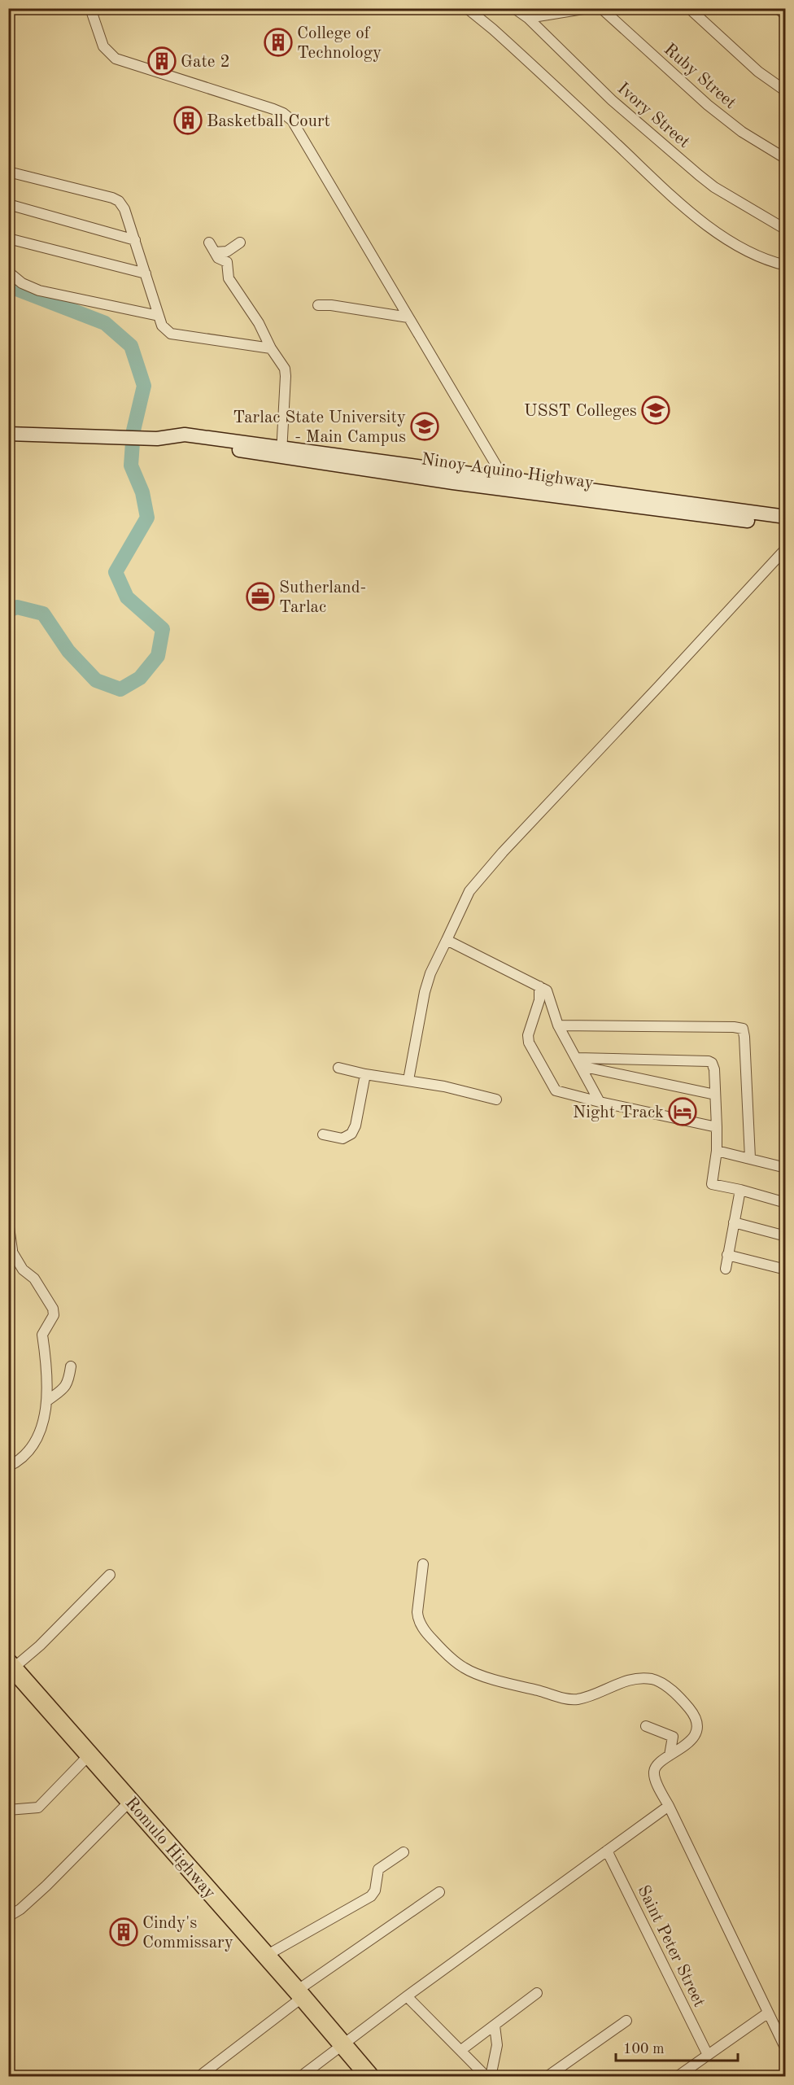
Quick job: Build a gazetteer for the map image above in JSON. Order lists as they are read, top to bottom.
{
  "streets": {
    "highway": ["Romulo Highway"],
    "main road": ["Ninoy Aquino Highway"],
    "street": ["Ruby Street", "Ivory Street", "Saint Peter Street"]
  },
  "places": {
    "building": [
      "College of Technology",
      "Gate 2",
      "Basketball Court",
      "Cindy's Commissary"
    ],
    "school or university": ["USST Colleges", "Tarlac State University - Main Campus"],
    "office": ["Sutherland- Tarlac"],
    "hotel": ["Night Track"]
  },
  "scale_bar": "100 m"
}
